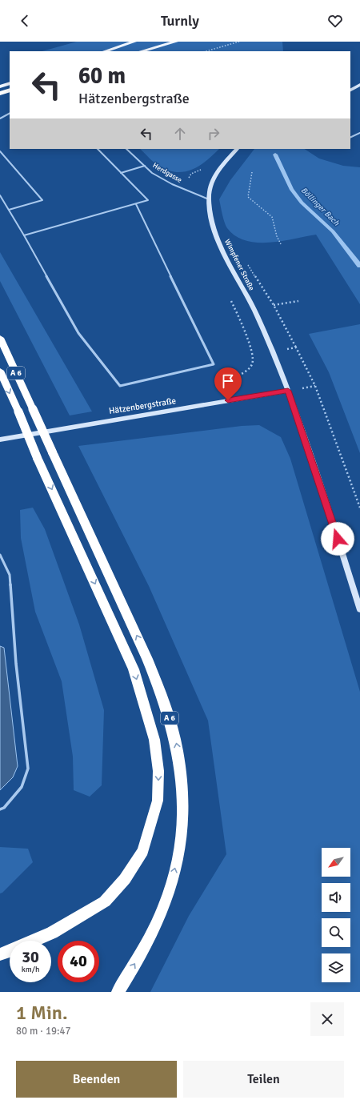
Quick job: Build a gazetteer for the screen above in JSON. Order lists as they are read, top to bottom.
{
  "streets": {
    "highway": ["A 6"],
    "street": ["Wimpfener Straße", "Hätzenbergstraße"],
    "lane": ["Herdgasse"]
  },
  "crossings": [
    ["Herdgasse", "Wimpfener Straße"],
    ["Wimpfener Straße", "Hätzenbergstraße"]
  ],
  "water": ["Böllinger Bach"],
  "north": "bottom left",
  "page": {
    "header": "Turnly",
    "turn": ["60 m", "Hätzenbergstraße"],
    "speed": "30 km/h",
    "limit": "40",
    "heading": ["1 Min.", "80 m · 19:47"],
    "buttons": ["Beenden", "Teilen"]
  }
}
